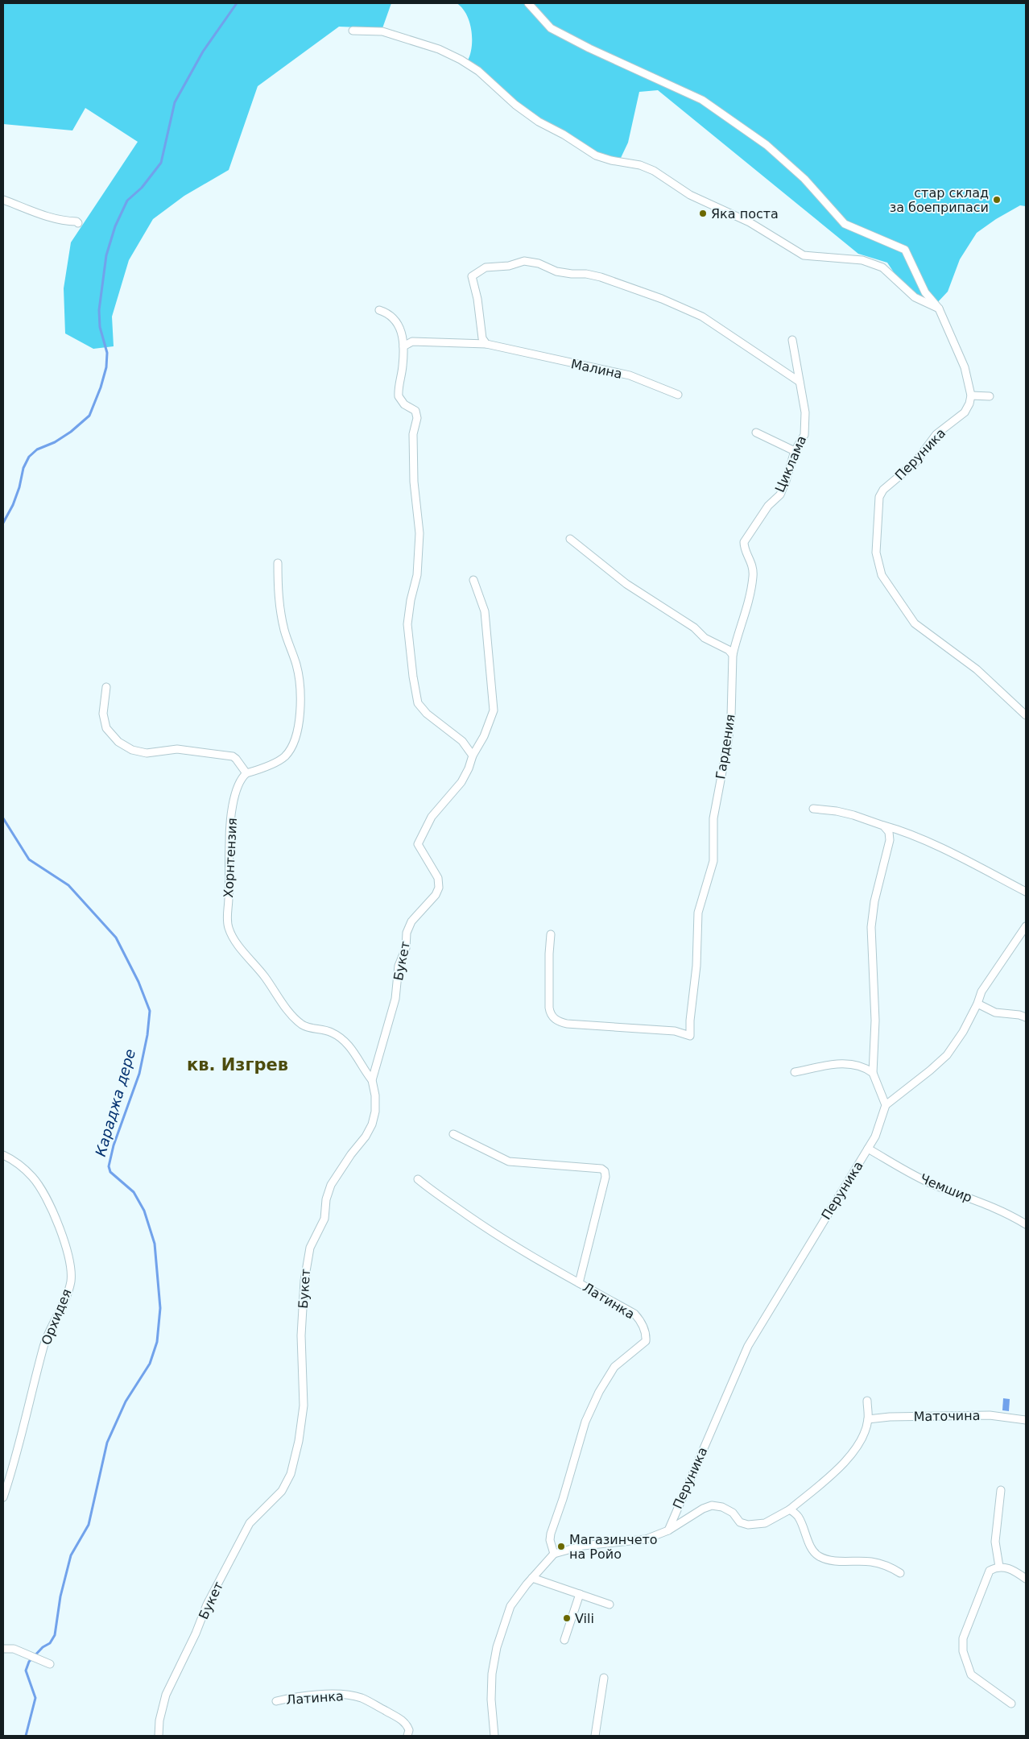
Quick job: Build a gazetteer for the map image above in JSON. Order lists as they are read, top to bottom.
{
  "streets": {
    "street": [
      "Малина",
      "Перуника",
      "Циклама",
      "Гардения",
      "Хорнтензия",
      "Букет",
      "Чемшир",
      "Латинка",
      "Орхидея",
      "Маточина"
    ]
  },
  "crossings": [
    ["Перуника", "Чемшир"],
    ["Циклама", "Гардения"],
    ["Хорнтензия", "Букет"]
  ],
  "districts": ["кв. Изгрев"],
  "water": ["Караджа дере"],
  "places": [
    "стар склад за боеприпаси",
    "Яка поста",
    "Магазинчето на Ройо",
    "Vili"
  ]
}
